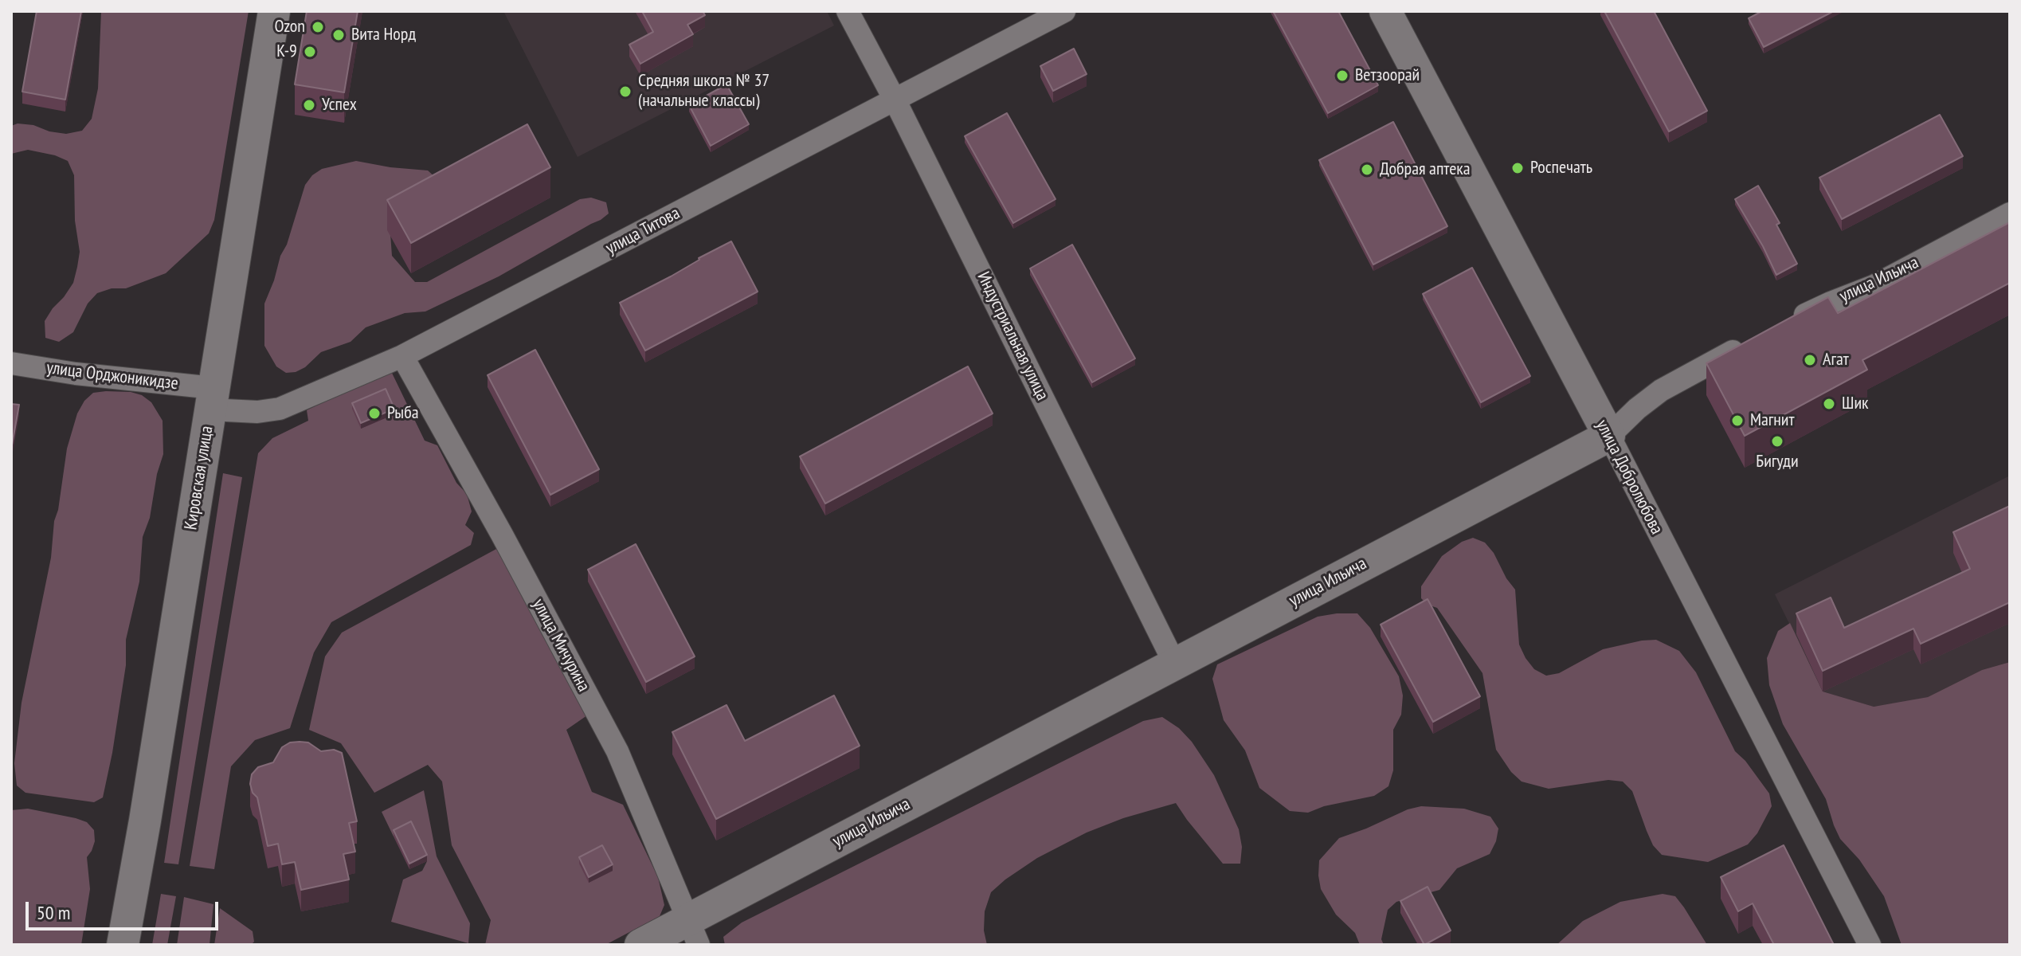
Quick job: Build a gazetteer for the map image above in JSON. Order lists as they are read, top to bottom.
{
  "streets": {
    "street": [
      "улица Титова",
      "улица Ильича",
      "Индустриальная улица",
      "улица Орджоникидзе",
      "улица Добролюбова",
      "Кировская улица",
      "улица Мичурина"
    ]
  },
  "crossings": [
    ["улица Титова", "Индустриальная улица"],
    ["улица Титова", "улица Орджоникидзе"],
    ["улица Титова", "Кировская улица"],
    ["улица Титова", "улица Мичурина"],
    ["улица Ильича", "Индустриальная улица"],
    ["улица Ильича", "улица Добролюбова"],
    ["улица Ильича", "улица Мичурина"],
    ["улица Орджоникидзе", "Кировская улица"]
  ],
  "places": [
    "Ozon",
    "Вита Норд",
    "K-9",
    "Ветзоорай",
    "Средняя школа № 37 (начальные классы)",
    "Успех",
    "Роспечать",
    "Добрая аптека",
    "Агат",
    "Шик",
    "Рыба",
    "Магнит",
    "Бигуди"
  ],
  "scale_bar": "50 m"
}
